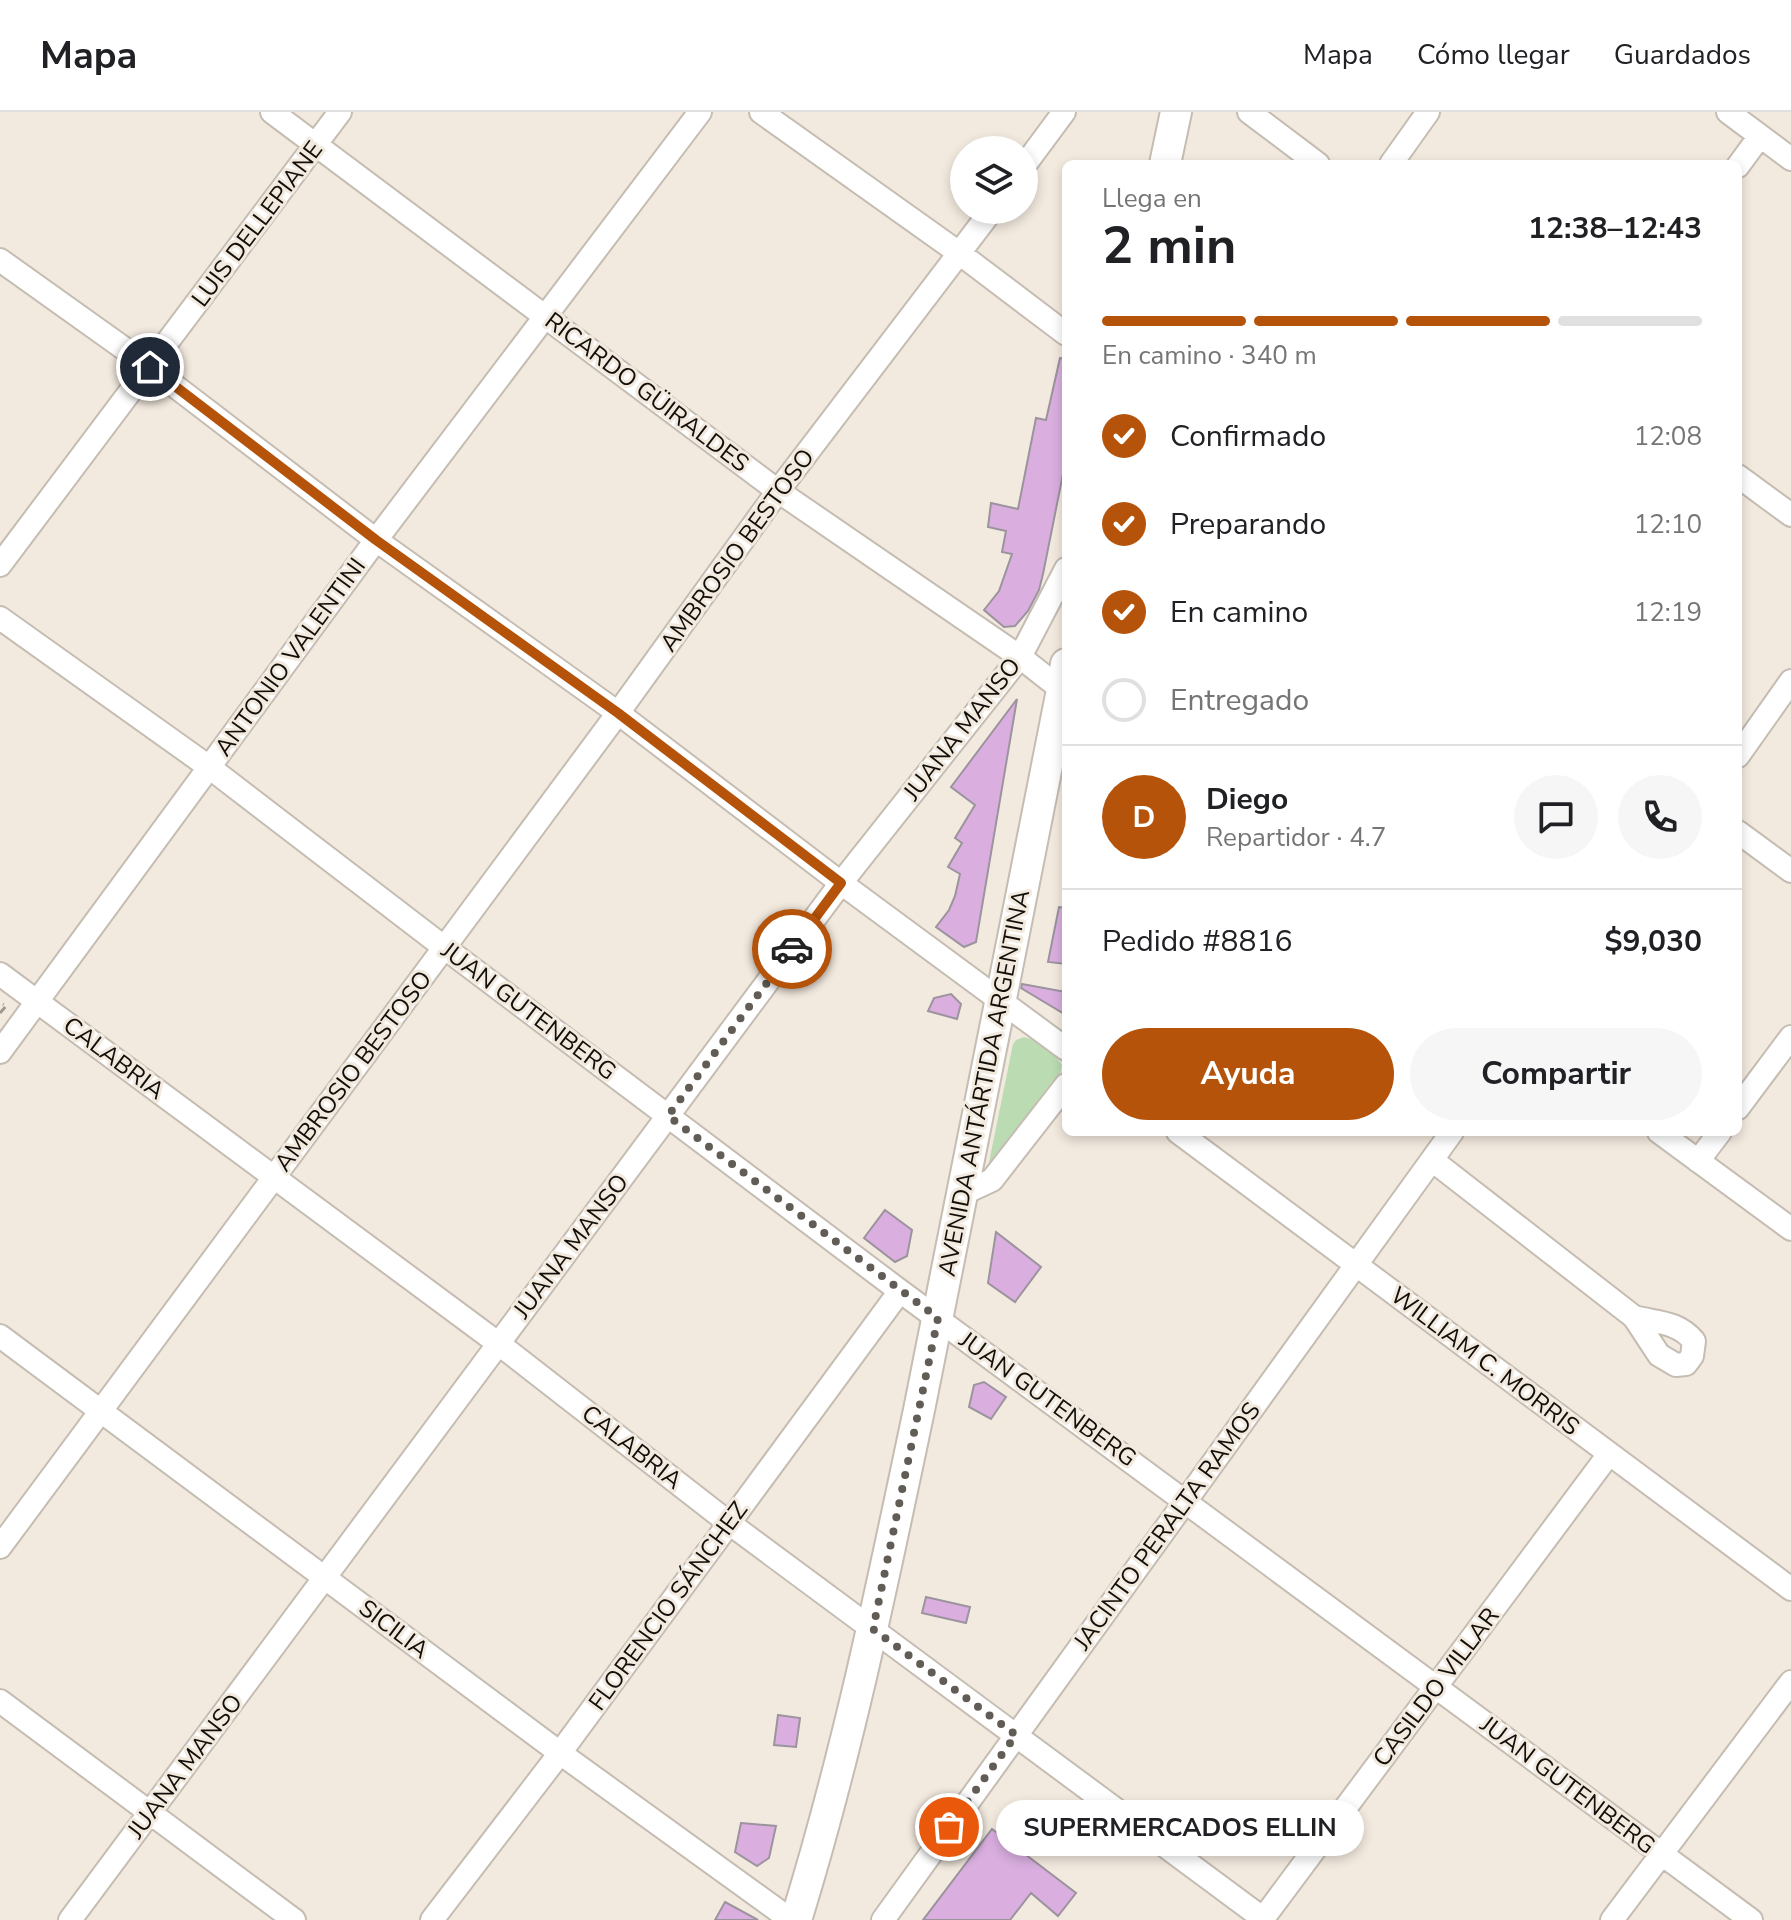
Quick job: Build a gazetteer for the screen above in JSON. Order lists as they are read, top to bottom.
{
  "streets": {
    "main road": ["AVENIDA ANTÁRTIDA ARGENTINA"],
    "street": [
      "LUIS DELLEPIANE",
      "RICARDO GÜIRALDES",
      "AMBROSIO BESTOSO",
      "ANTONIO VALENTINI",
      "JUANA MANSO",
      "JUAN GUTENBERG",
      "CALABRIA",
      "WILLIAM C. MORRIS",
      "JACINTO PERALTA RAMOS",
      "FLORENCIO SÁNCHEZ",
      "SICILIA",
      "CASILDO VILLAR"
    ]
  },
  "crossings": [
    ["LUIS DELLEPIANE", "RICARDO GÜIRALDES"],
    ["RICARDO GÜIRALDES", "AMBROSIO BESTOSO"],
    ["RICARDO GÜIRALDES", "ANTONIO VALENTINI"],
    ["RICARDO GÜIRALDES", "JUANA MANSO"],
    ["AMBROSIO BESTOSO", "JUAN GUTENBERG"],
    ["AMBROSIO BESTOSO", "CALABRIA"],
    ["AMBROSIO BESTOSO", "SICILIA"],
    ["ANTONIO VALENTINI", "JUAN GUTENBERG"],
    ["ANTONIO VALENTINI", "CALABRIA"],
    ["JUANA MANSO", "JUAN GUTENBERG"],
    ["JUANA MANSO", "CALABRIA"],
    ["JUANA MANSO", "SICILIA"],
    ["JUAN GUTENBERG", "AVENIDA ANTÁRTIDA ARGENTINA"],
    ["JUAN GUTENBERG", "JACINTO PERALTA RAMOS"],
    ["JUAN GUTENBERG", "FLORENCIO SÁNCHEZ"],
    ["JUAN GUTENBERG", "CASILDO VILLAR"],
    ["CALABRIA", "AVENIDA ANTÁRTIDA ARGENTINA"],
    ["CALABRIA", "JACINTO PERALTA RAMOS"],
    ["CALABRIA", "FLORENCIO SÁNCHEZ"],
    ["CALABRIA", "CASILDO VILLAR"],
    ["AVENIDA ANTÁRTIDA ARGENTINA", "SICILIA"],
    ["WILLIAM C. MORRIS", "JACINTO PERALTA RAMOS"],
    ["WILLIAM C. MORRIS", "CASILDO VILLAR"],
    ["FLORENCIO SÁNCHEZ", "SICILIA"]
  ],
  "places": ["SUPERMERCADOS ELLIN"],
  "page": {
    "header": "Mapa",
    "nav": ["Mapa", "Cómo llegar", "Guardados"],
    "heading": ["2 min", "Llega en", "12:38–12:43"],
    "panel": [
      "Diego",
      "Repartidor · 4.7",
      "Pedido #8816",
      "$9,030"
    ],
    "bar": "En camino · 340 m",
    "list": [
      ["Confirmado", "12:08"],
      ["Preparando", "12:10"],
      ["En camino", "12:19"],
      "Entregado"
    ],
    "round": "D",
    "buttons": ["Ayuda", "Compartir"],
    "bubble": "SUPERMERCADOS ELLIN"
  }
}
